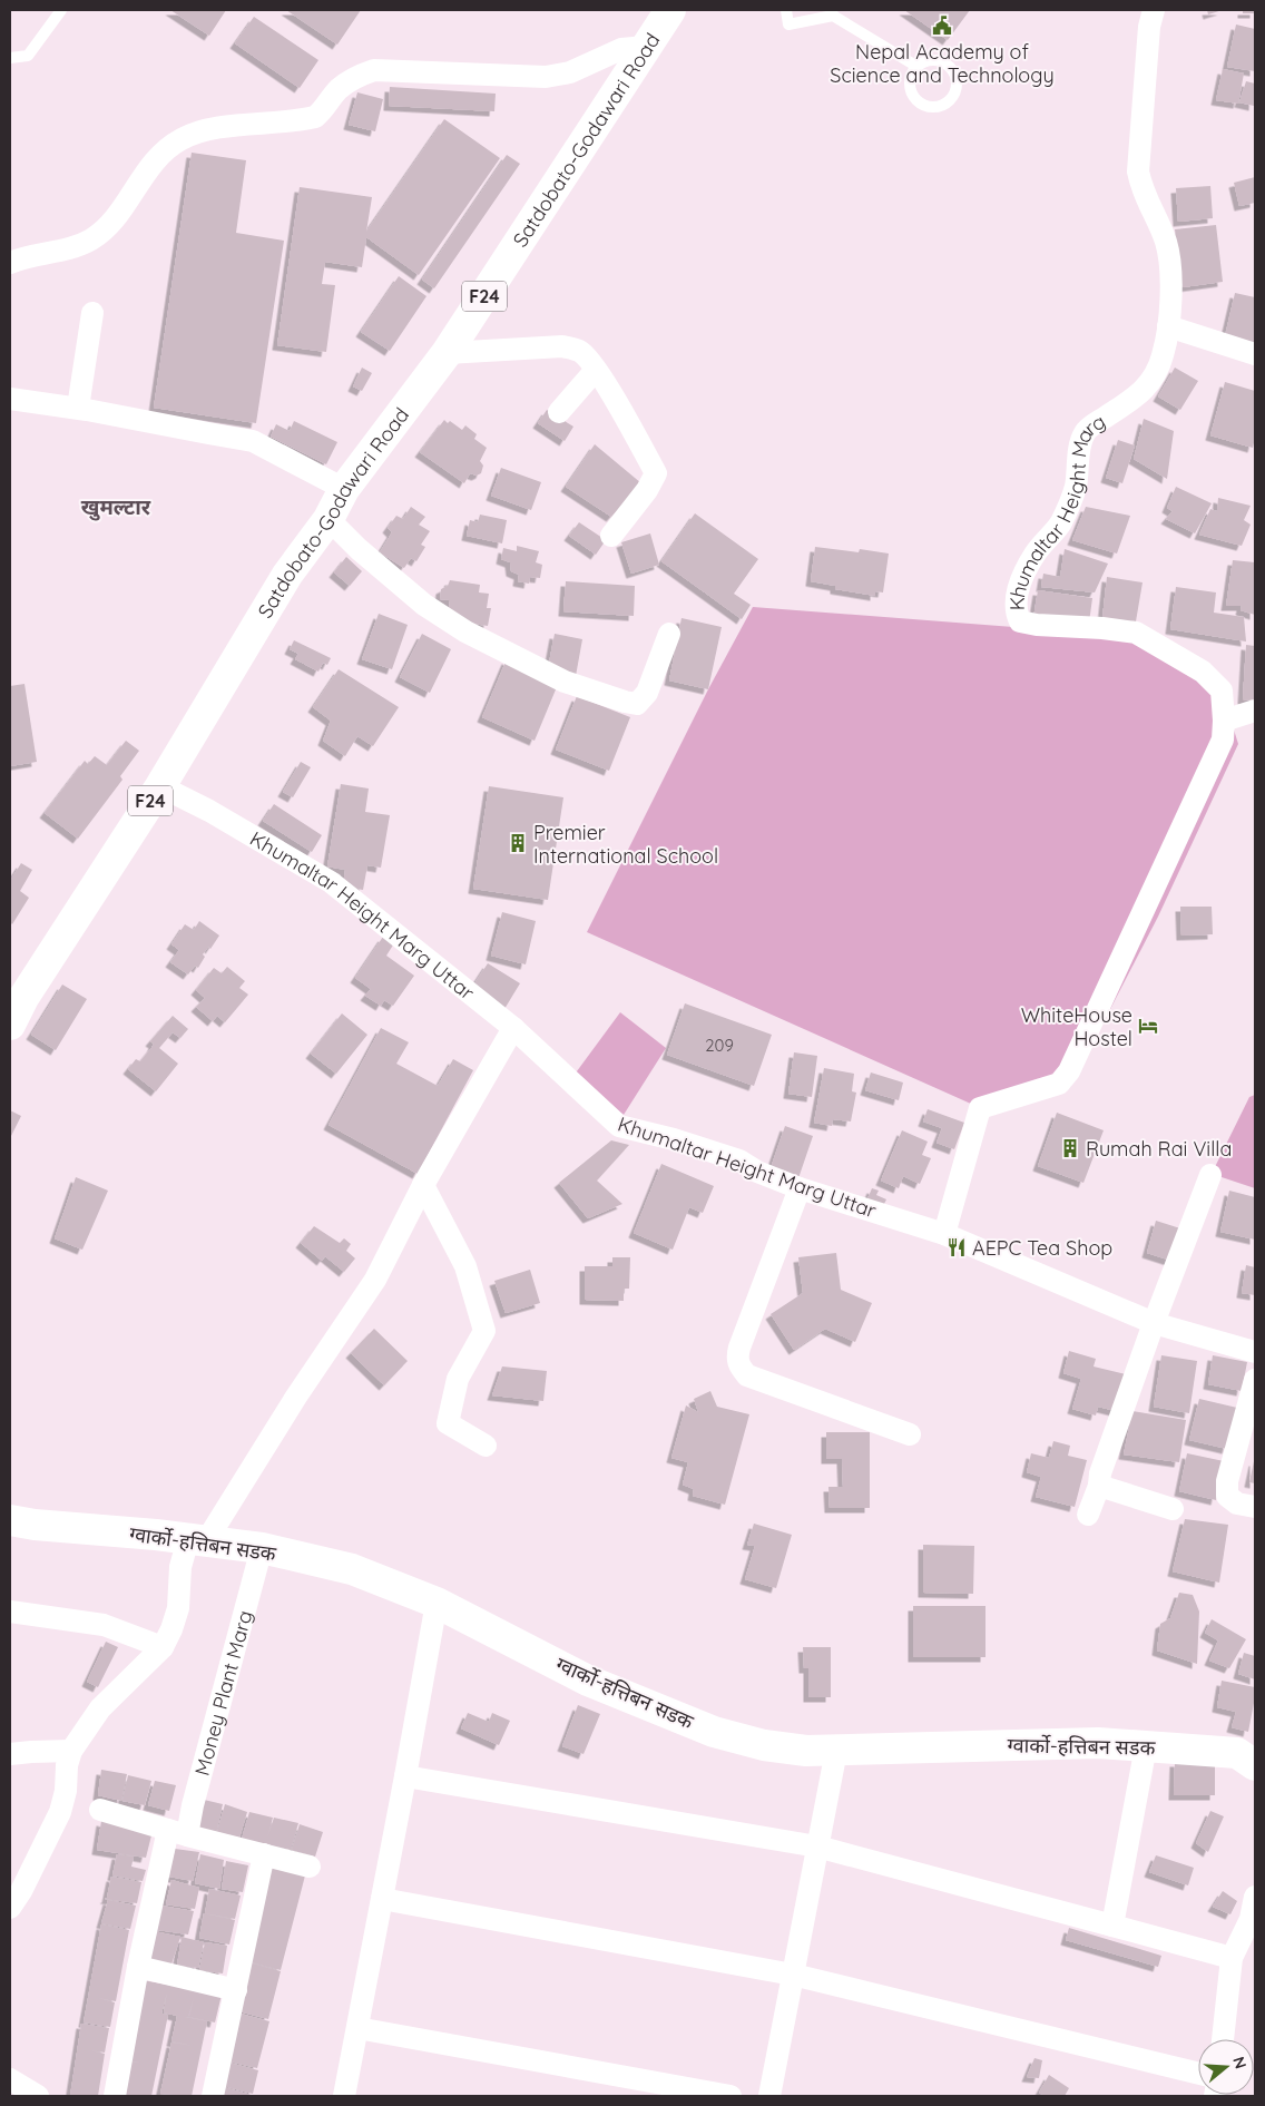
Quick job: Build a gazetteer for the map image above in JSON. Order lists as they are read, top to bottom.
{
  "streets": {
    "main road": ["Satdobato-Godawari Road", "F24", "ग्वार्को-हत्तिबन सडक"],
    "street": ["Khumaltar Height Marg", "Khumaltar Height Marg Uttar", "Money Plant Marg"]
  },
  "crossings": [
    ["Satdobato-Godawari Road", "Khumaltar Height Marg Uttar"],
    ["Khumaltar Height Marg", "Khumaltar Height Marg Uttar"],
    ["ग्वार्को-हत्तिबन सडक", "Money Plant Marg"]
  ],
  "districts": ["खुमल्टार"],
  "places": {
    "public building": ["Nepal Academy of Science and Technology"],
    "building": ["Premier International School", "Rumah Rai Villa"],
    "hotel": ["WhiteHouse Hostel"],
    "restaurant": ["AEPC Tea Shop"]
  },
  "house_numbers": ["209"],
  "north": "right"
}
